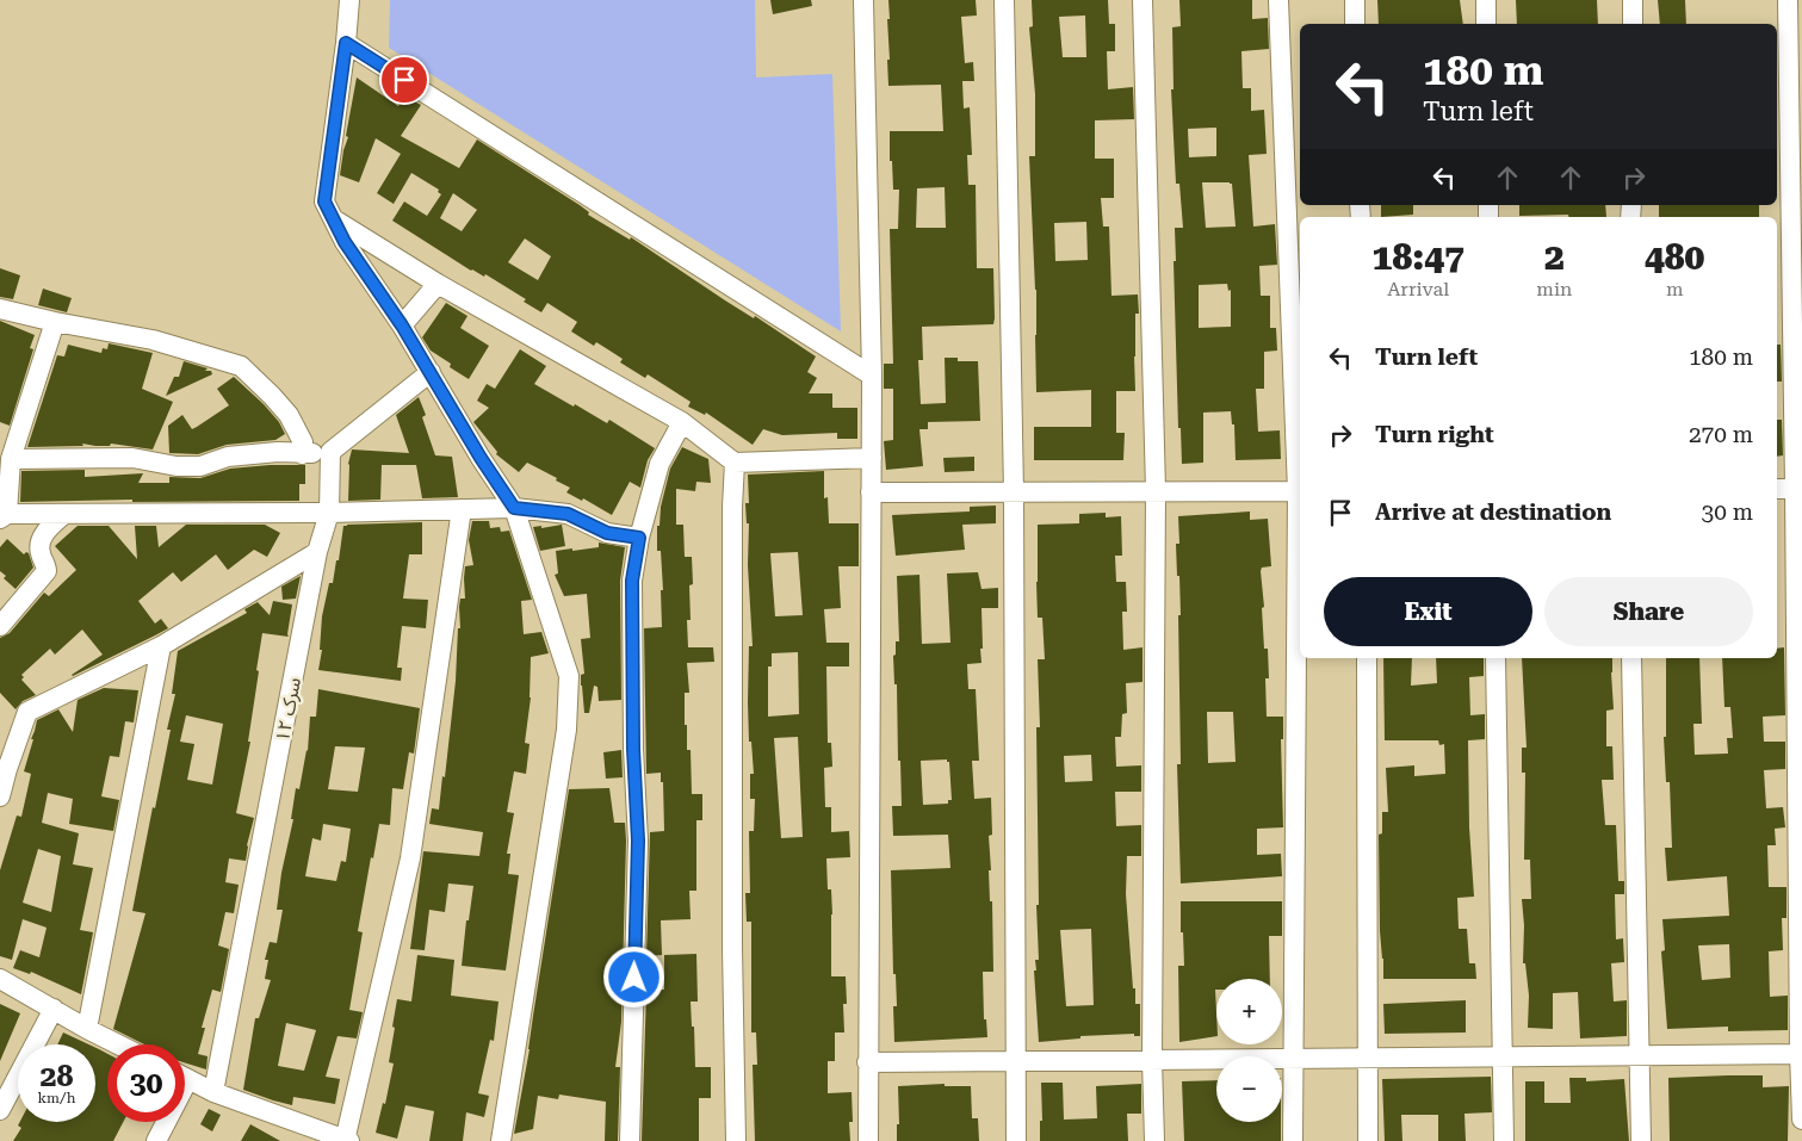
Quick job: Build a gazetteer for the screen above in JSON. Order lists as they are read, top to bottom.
{
  "streets": {
    "street": ["سرک ۱۲"]
  },
  "page": {
    "turn": ["180 m", "Turn left"],
    "eta": [
      "18:47",
      "Arrival",
      "2",
      "min",
      "480",
      "m"
    ],
    "list": [
      {
        "name": "Turn left",
        "value": "180 m"
      },
      {
        "name": "Turn right",
        "value": "270 m"
      },
      {
        "name": "Arrive at destination",
        "value": "30 m"
      }
    ],
    "buttons": ["Exit", "Share"],
    "map_buttons": ["+", "−"],
    "speed": "28 km/h",
    "limit": "30"
  }
}
